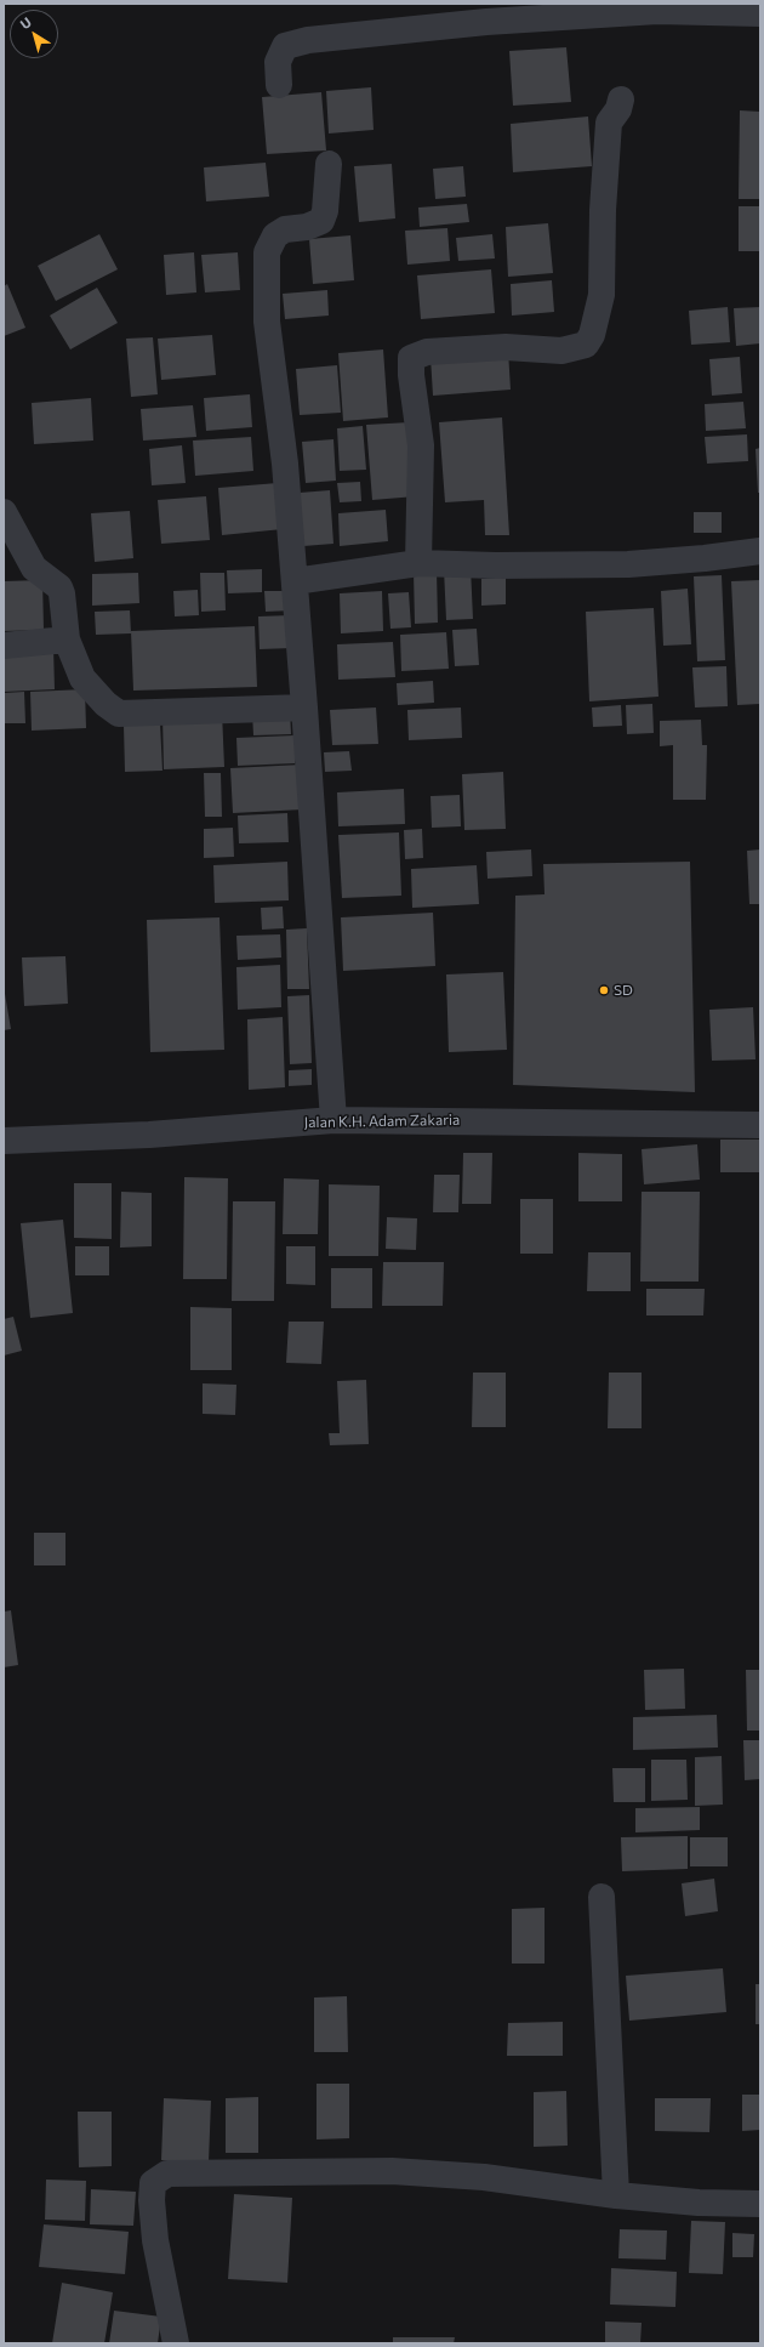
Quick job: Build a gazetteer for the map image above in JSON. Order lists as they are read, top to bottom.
{
  "streets": {
    "street": ["Jalan K.H. Adam Zakaria"]
  },
  "places": ["SD"],
  "north": "top left"
}
